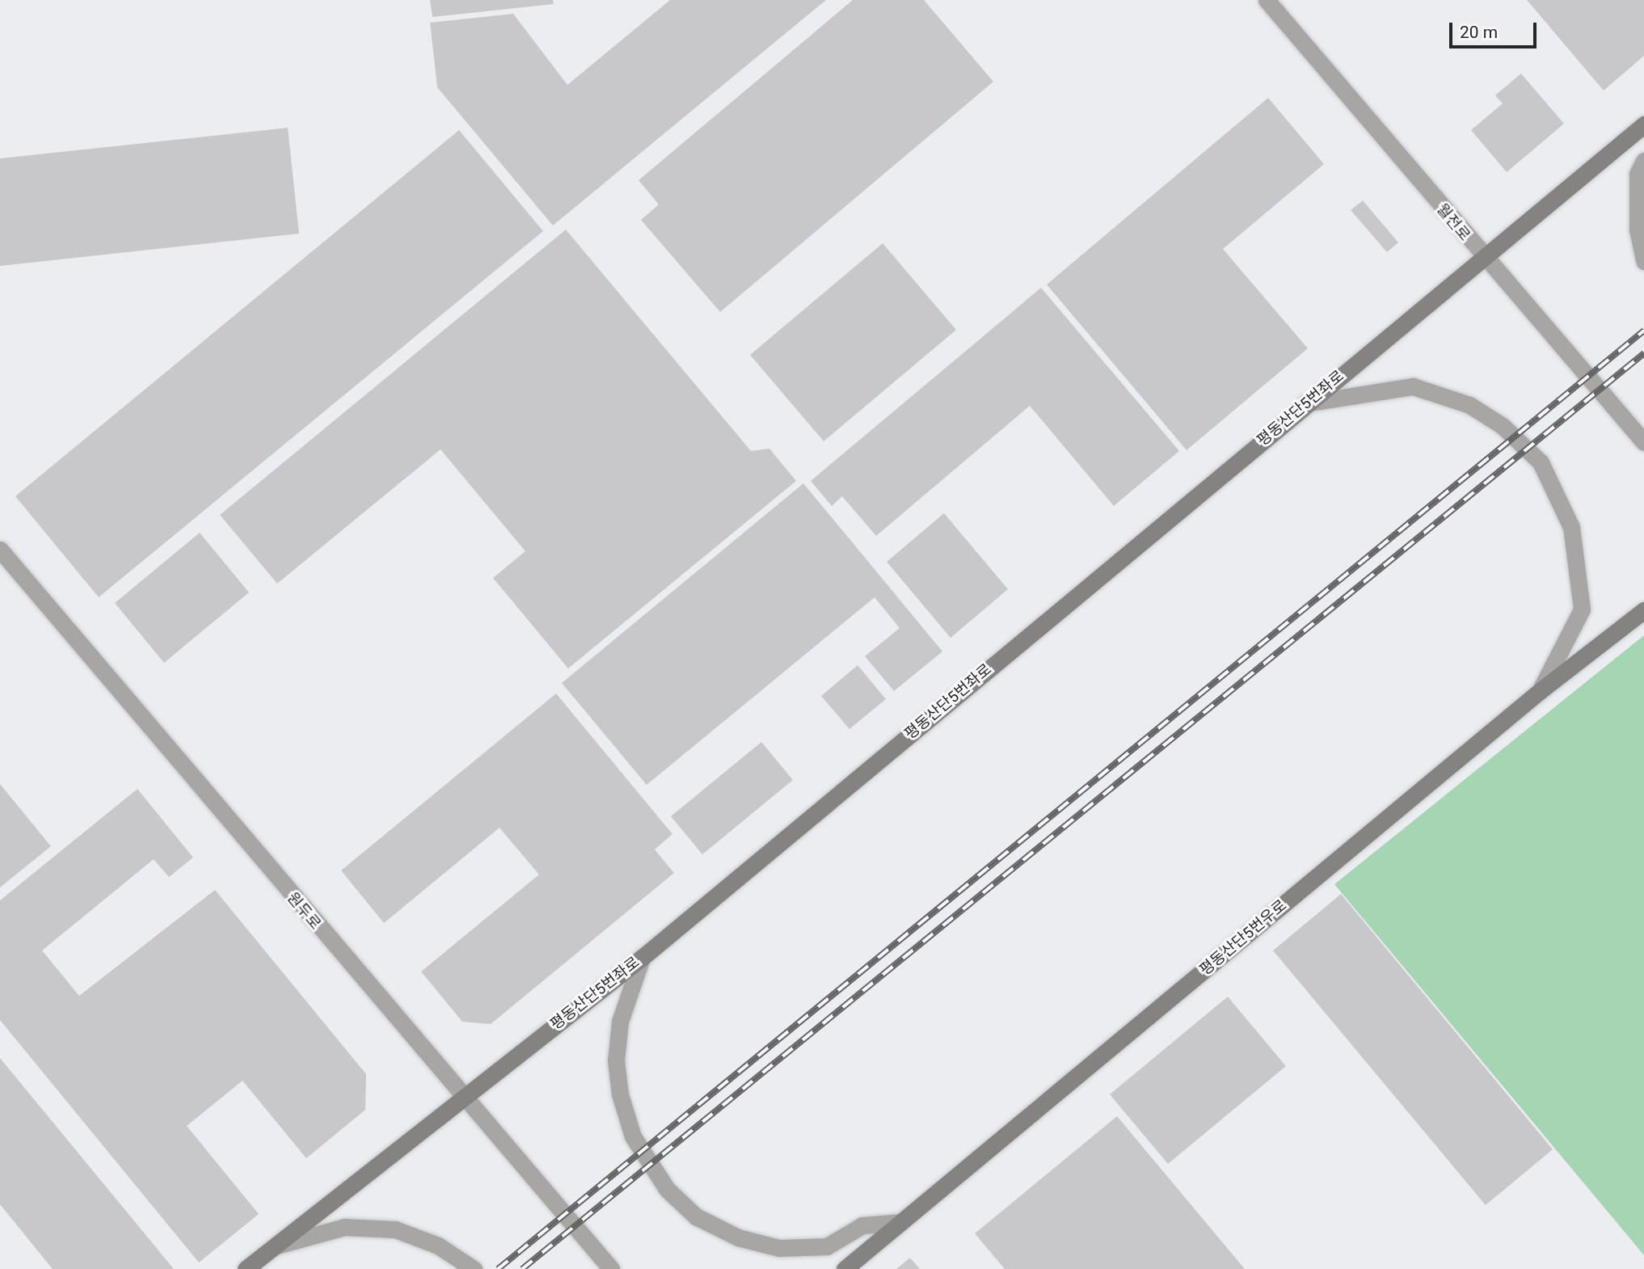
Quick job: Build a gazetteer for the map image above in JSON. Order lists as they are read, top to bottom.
{
  "streets": {
    "street": [
      "월전로",
      "평동산단5번좌로",
      "원두로",
      "평동산단5번우로"
    ]
  },
  "crossings": [
    ["월전로", "평동산단5번좌로"],
    ["평동산단5번좌로", "원두로"]
  ],
  "scale_bar": "20 m"
}
